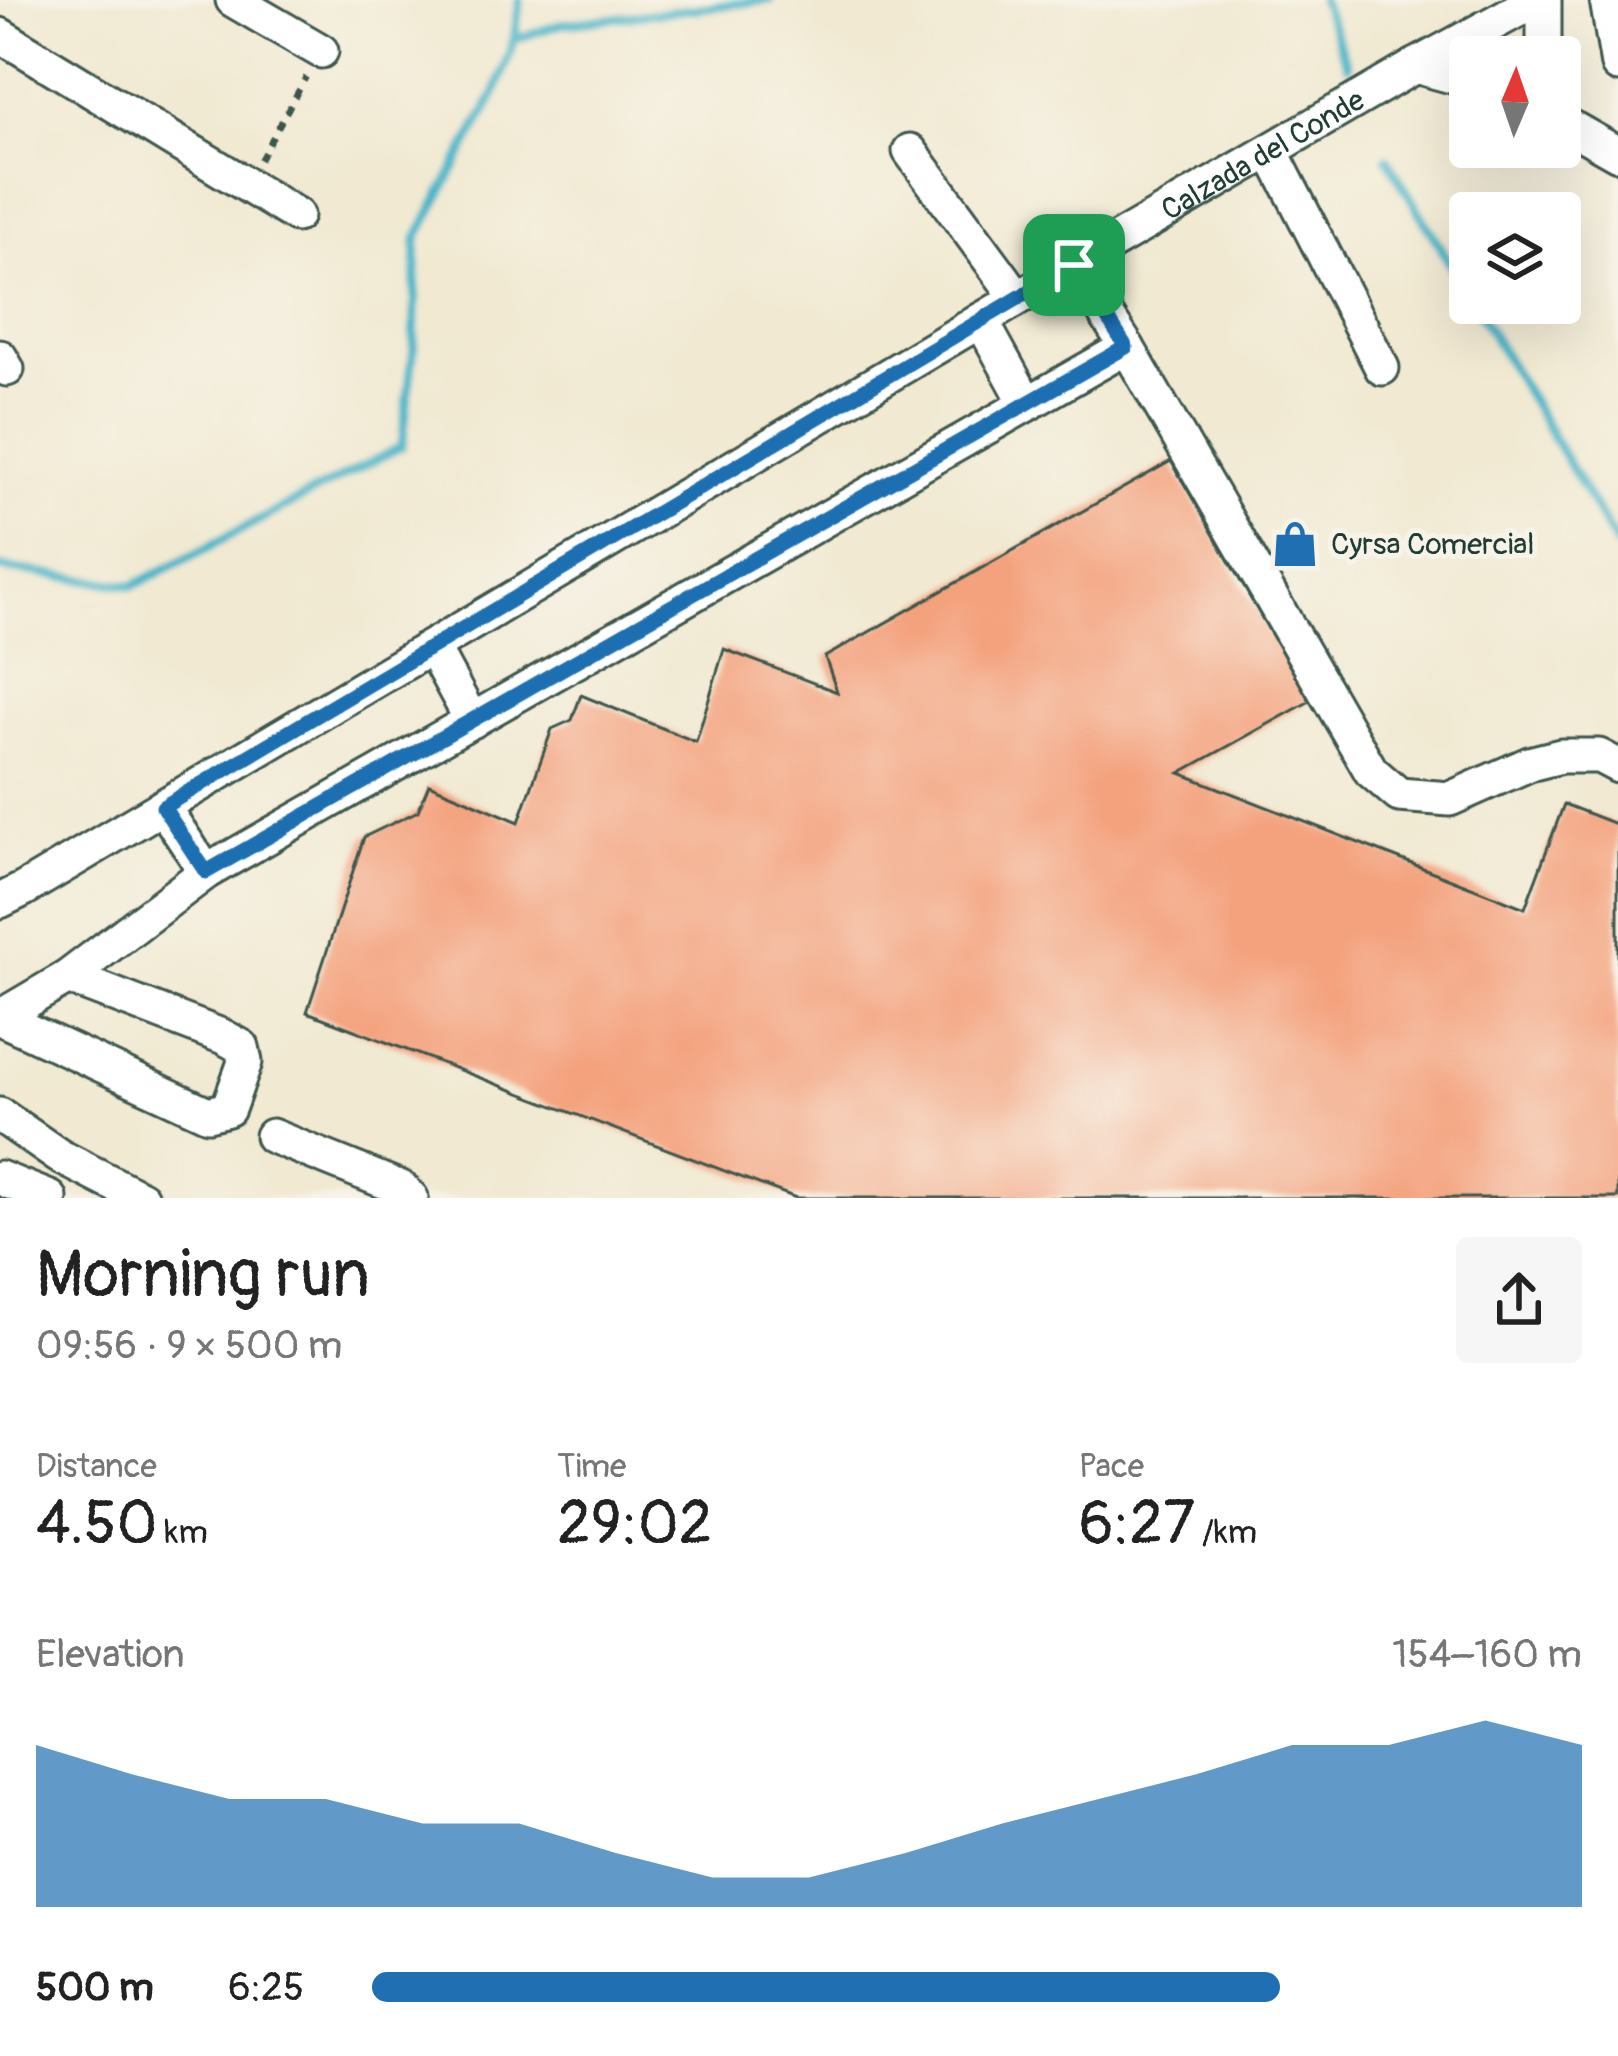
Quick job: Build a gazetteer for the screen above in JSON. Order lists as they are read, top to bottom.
{
  "streets": {
    "street": ["Calzada del Conde"]
  },
  "places": {
    "shop": ["Cyrsa Comercial"]
  },
  "north": "top",
  "page": {
    "heading": ["Morning run", "09:56 · 9 × 500 m"],
    "stats": [
      ["Distance", "4.50 km"],
      ["Time", "29:02"],
      ["Pace", "6:27 /km"]
    ],
    "chart": ["Elevation", "154–160 m"],
    "list": [
      {
        "name": "500 m",
        "note": "6:25"
      }
    ]
  }
}
